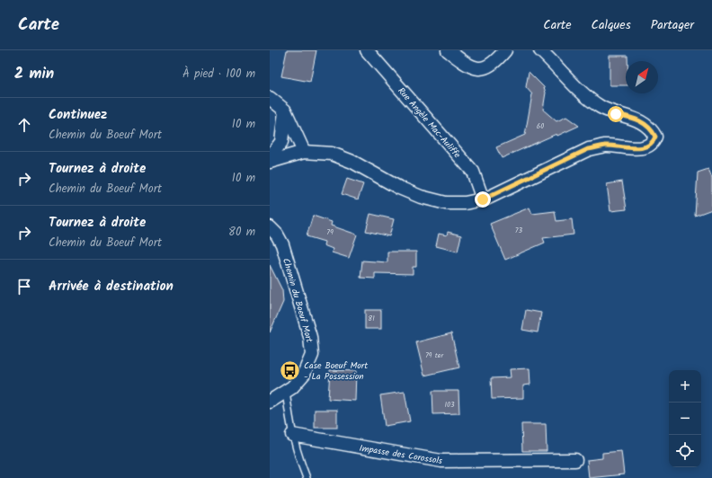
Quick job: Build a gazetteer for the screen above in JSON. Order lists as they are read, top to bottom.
{
  "streets": {
    "street": ["Rue Angèle Mac-Auliffe", "Chemin du Boeuf Mort", "Impasse des Corossols"]
  },
  "places": {
    "bus stop": ["Case Boeuf Mort - La Possession"]
  },
  "house_numbers": [
    "60",
    "73",
    "79",
    "81",
    "79 ter",
    "103"
  ],
  "north": "top right",
  "page": {
    "header": "Carte",
    "nav": ["Carte", "Calques", "Partager"],
    "heading": ["2 min", "À pied · 100 m"],
    "list": [
      ["Continuez", "Chemin du Boeuf Mort", "10 m"],
      ["Tournez à droite", "Chemin du Boeuf Mort", "10 m"],
      ["Tournez à droite", "Chemin du Boeuf Mort", "80 m"],
      "Arrivée à destination"
    ],
    "map_buttons": ["+", "−"]
  }
}
